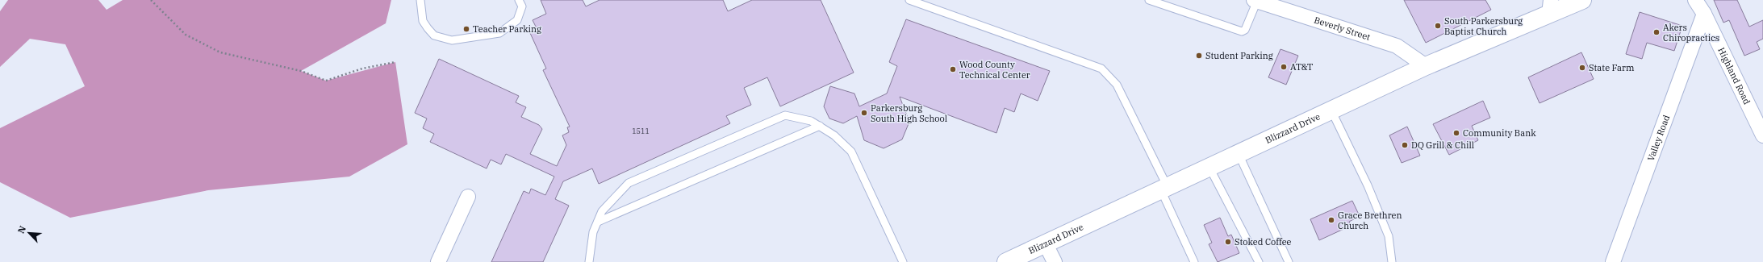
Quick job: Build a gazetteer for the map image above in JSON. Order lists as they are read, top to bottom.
{
  "streets": {
    "main road": ["Blizzard Drive"],
    "street": ["Beverly Street", "Highland Road", "Valley Road"]
  },
  "crossings": [
    ["Beverly Street", "Blizzard Drive"],
    ["Highland Road", "Valley Road"]
  ],
  "places": [
    "South Parkersburg Baptist Church",
    "Teacher Parking",
    "Akers Chiropractics",
    "Student Parking",
    "AT&T",
    "State Farm",
    "Wood County Technical Center",
    "Parkersburg South High School",
    "Community Bank",
    "DQ Grill & Chill",
    "Grace Brethren Church",
    "Stoked Coffee"
  ],
  "house_numbers": ["1511"],
  "north": "top left"
}
